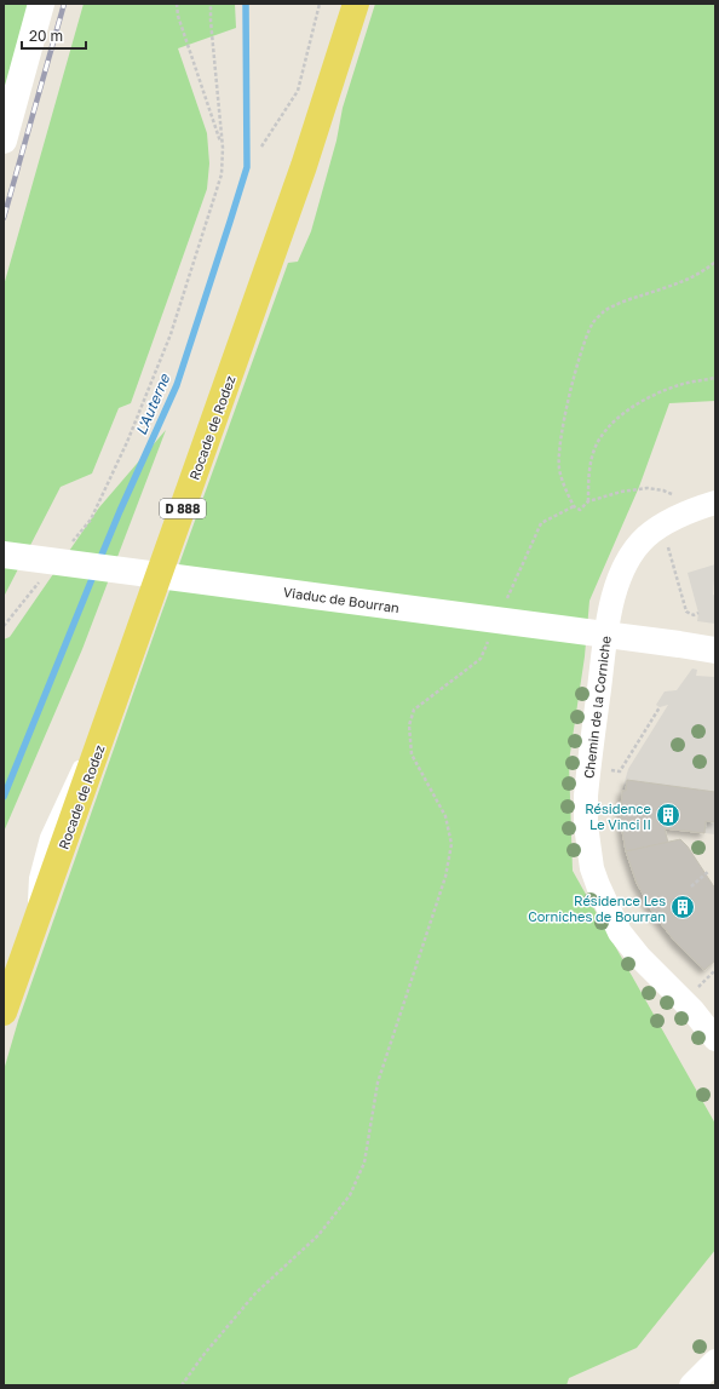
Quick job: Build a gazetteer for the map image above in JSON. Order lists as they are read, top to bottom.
{
  "streets": {
    "main road": ["Rocade de Rodez", "D 888", "Viaduc de Bourran"],
    "street": ["Chemin de la Corniche"]
  },
  "water": ["L'Auterne"],
  "places": {
    "building": ["Résidence Le Vinci II", "Résidence Les Corniches de Bourran"]
  },
  "scale_bar": "20 m"
}
